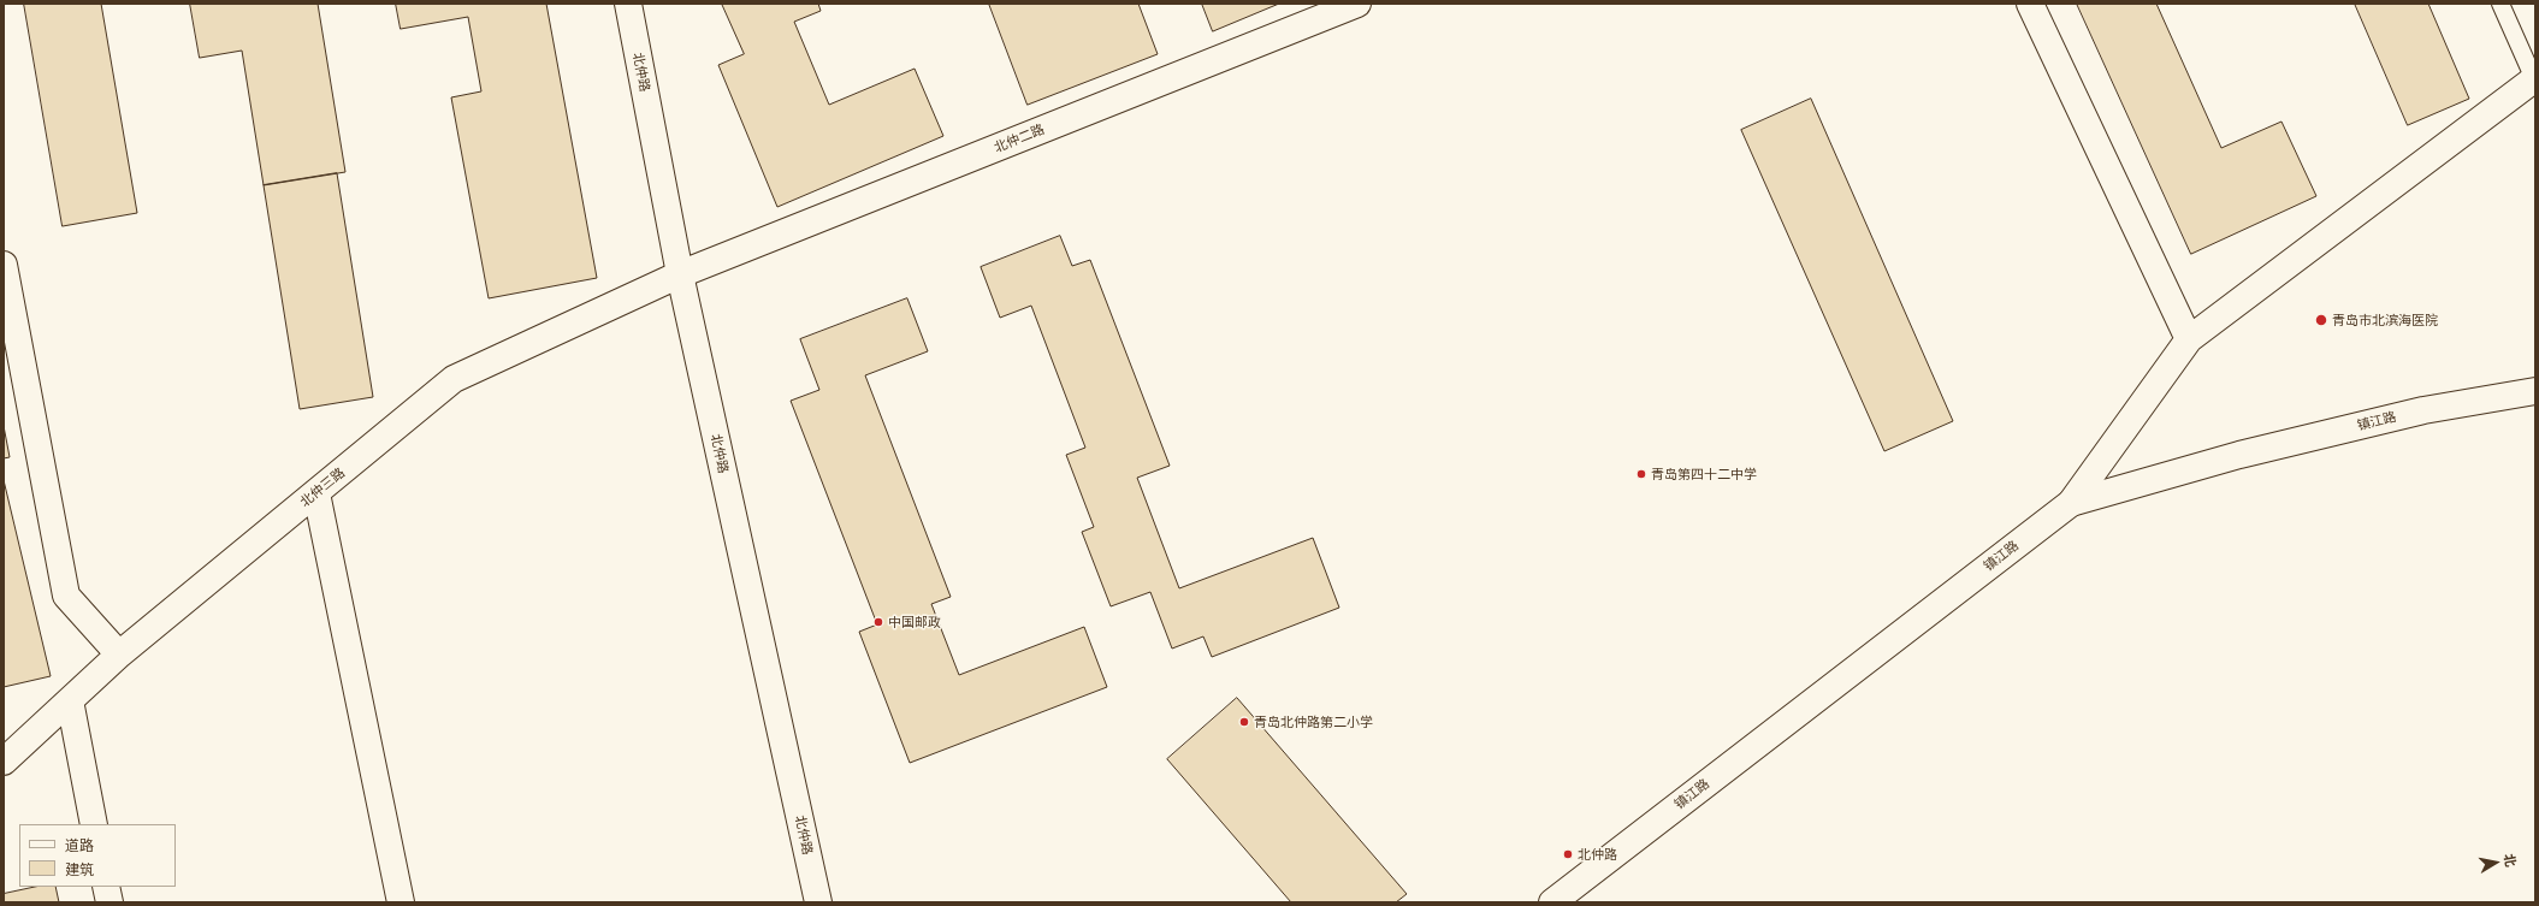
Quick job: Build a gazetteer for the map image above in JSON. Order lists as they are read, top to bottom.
{
  "streets": {
    "street": [
      "北仲路",
      "北仲二路",
      "镇江路",
      "北仲三路"
    ]
  },
  "crossings": [
    ["北仲路", "北仲二路"],
    ["北仲路", "北仲三路"],
    ["北仲二路", "北仲三路"]
  ],
  "places": [
    "青岛市北滨海医院",
    "青岛第四十二中学",
    "中国邮政",
    "青岛北仲路第二小学",
    "北仲路"
  ],
  "legend": ["道路", "建筑"],
  "north": "right"
}
